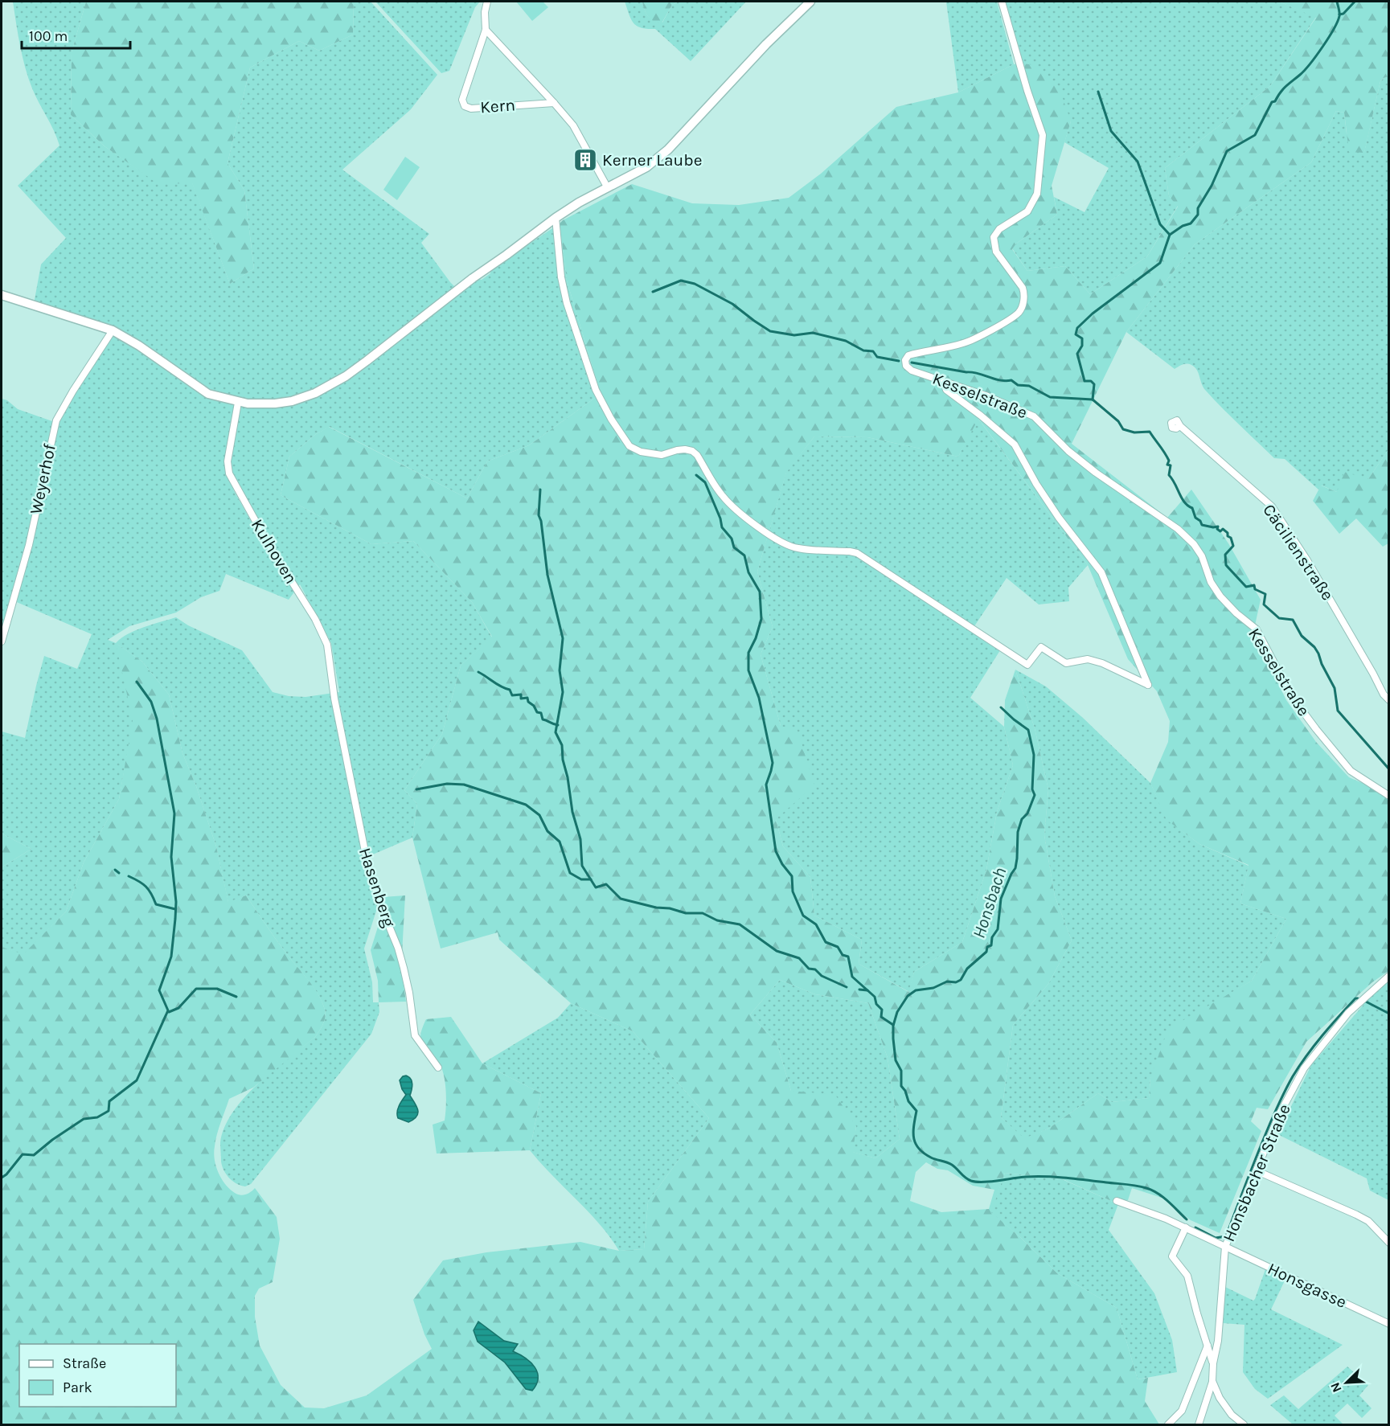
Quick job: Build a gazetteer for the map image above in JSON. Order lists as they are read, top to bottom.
{
  "streets": {
    "street": [
      "Kern",
      "Kesselstraße",
      "Weyerhof",
      "Kulhoven",
      "Cäcilienstraße",
      "Hasenberg",
      "Honsbacher Straße",
      "Honsgasse"
    ]
  },
  "crossings": [
    ["Kulhoven", "Hasenberg"],
    ["Honsbacher Straße", "Honsgasse"]
  ],
  "water": ["Honsbach"],
  "places": {
    "building": ["Kerner Laube"]
  },
  "legend": ["Straße", "Park"],
  "scale_bar": "100 m",
  "north": "bottom left"
}
